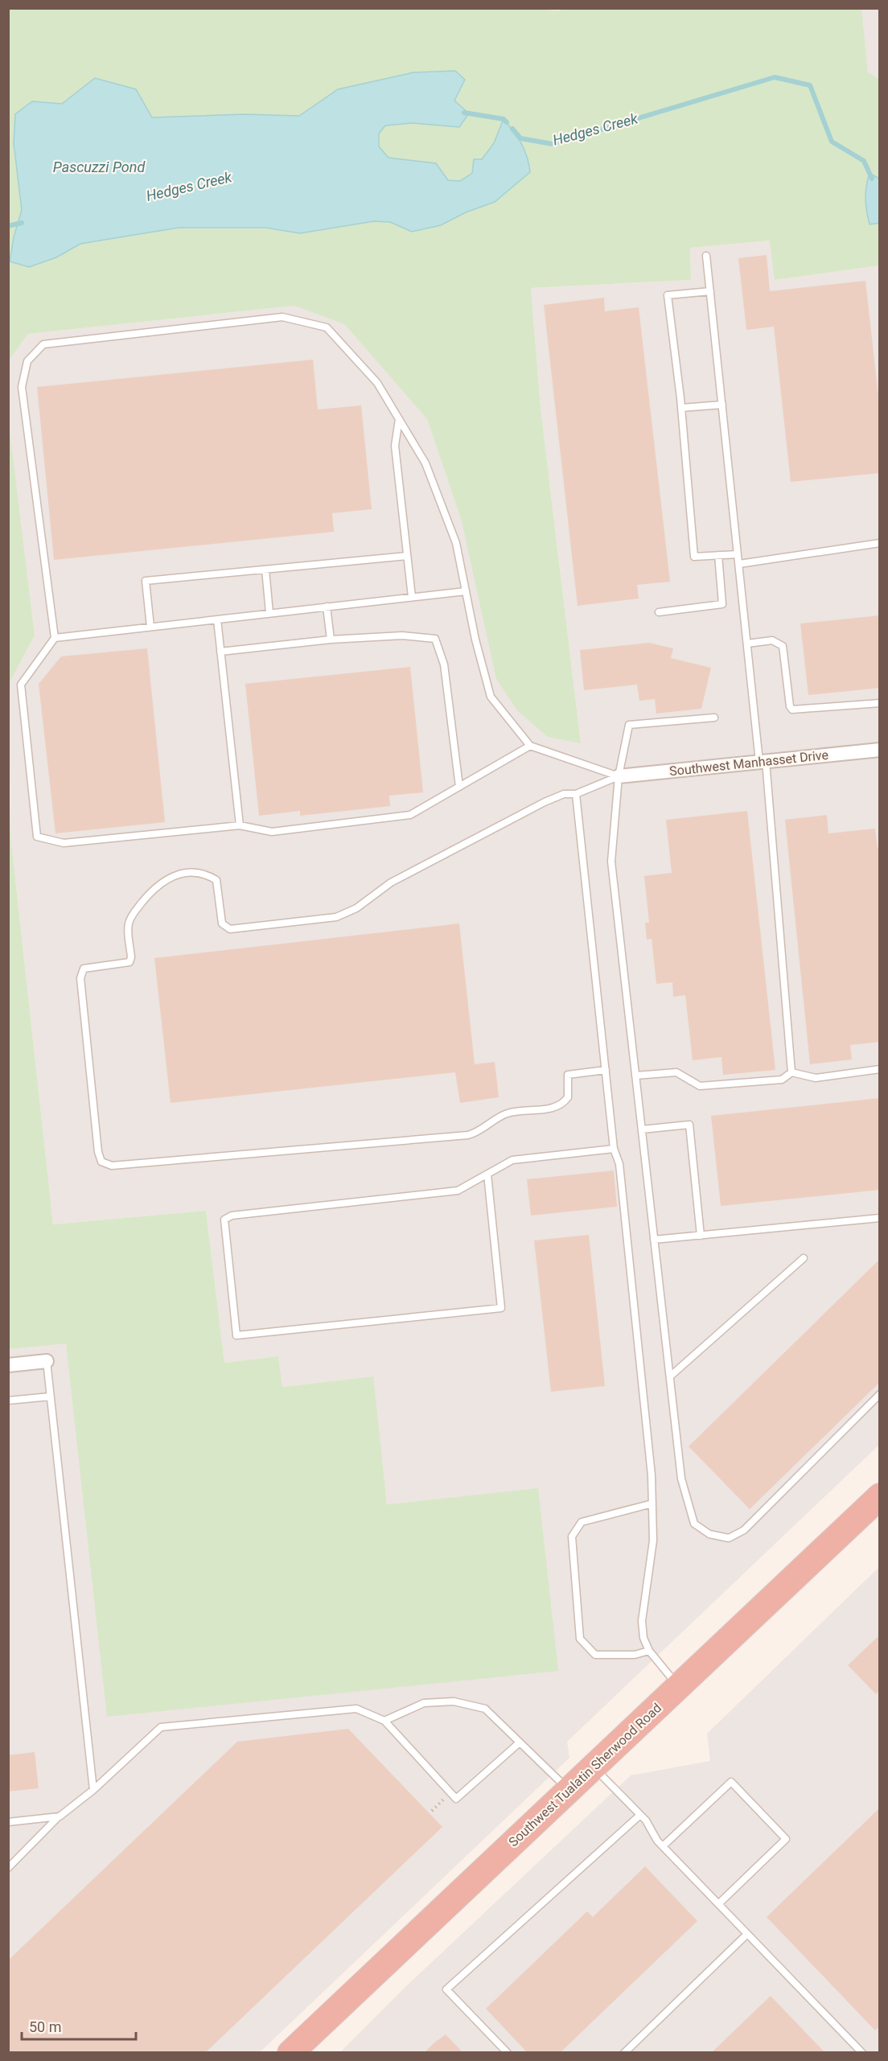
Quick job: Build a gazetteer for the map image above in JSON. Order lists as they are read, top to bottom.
{
  "streets": {
    "highway": ["Southwest Tualatin Sherwood Road"],
    "street": ["Southwest Manhasset Drive"]
  },
  "water": ["Hedges Creek", "Pascuzzi Pond"],
  "scale_bar": "50 m"
}
